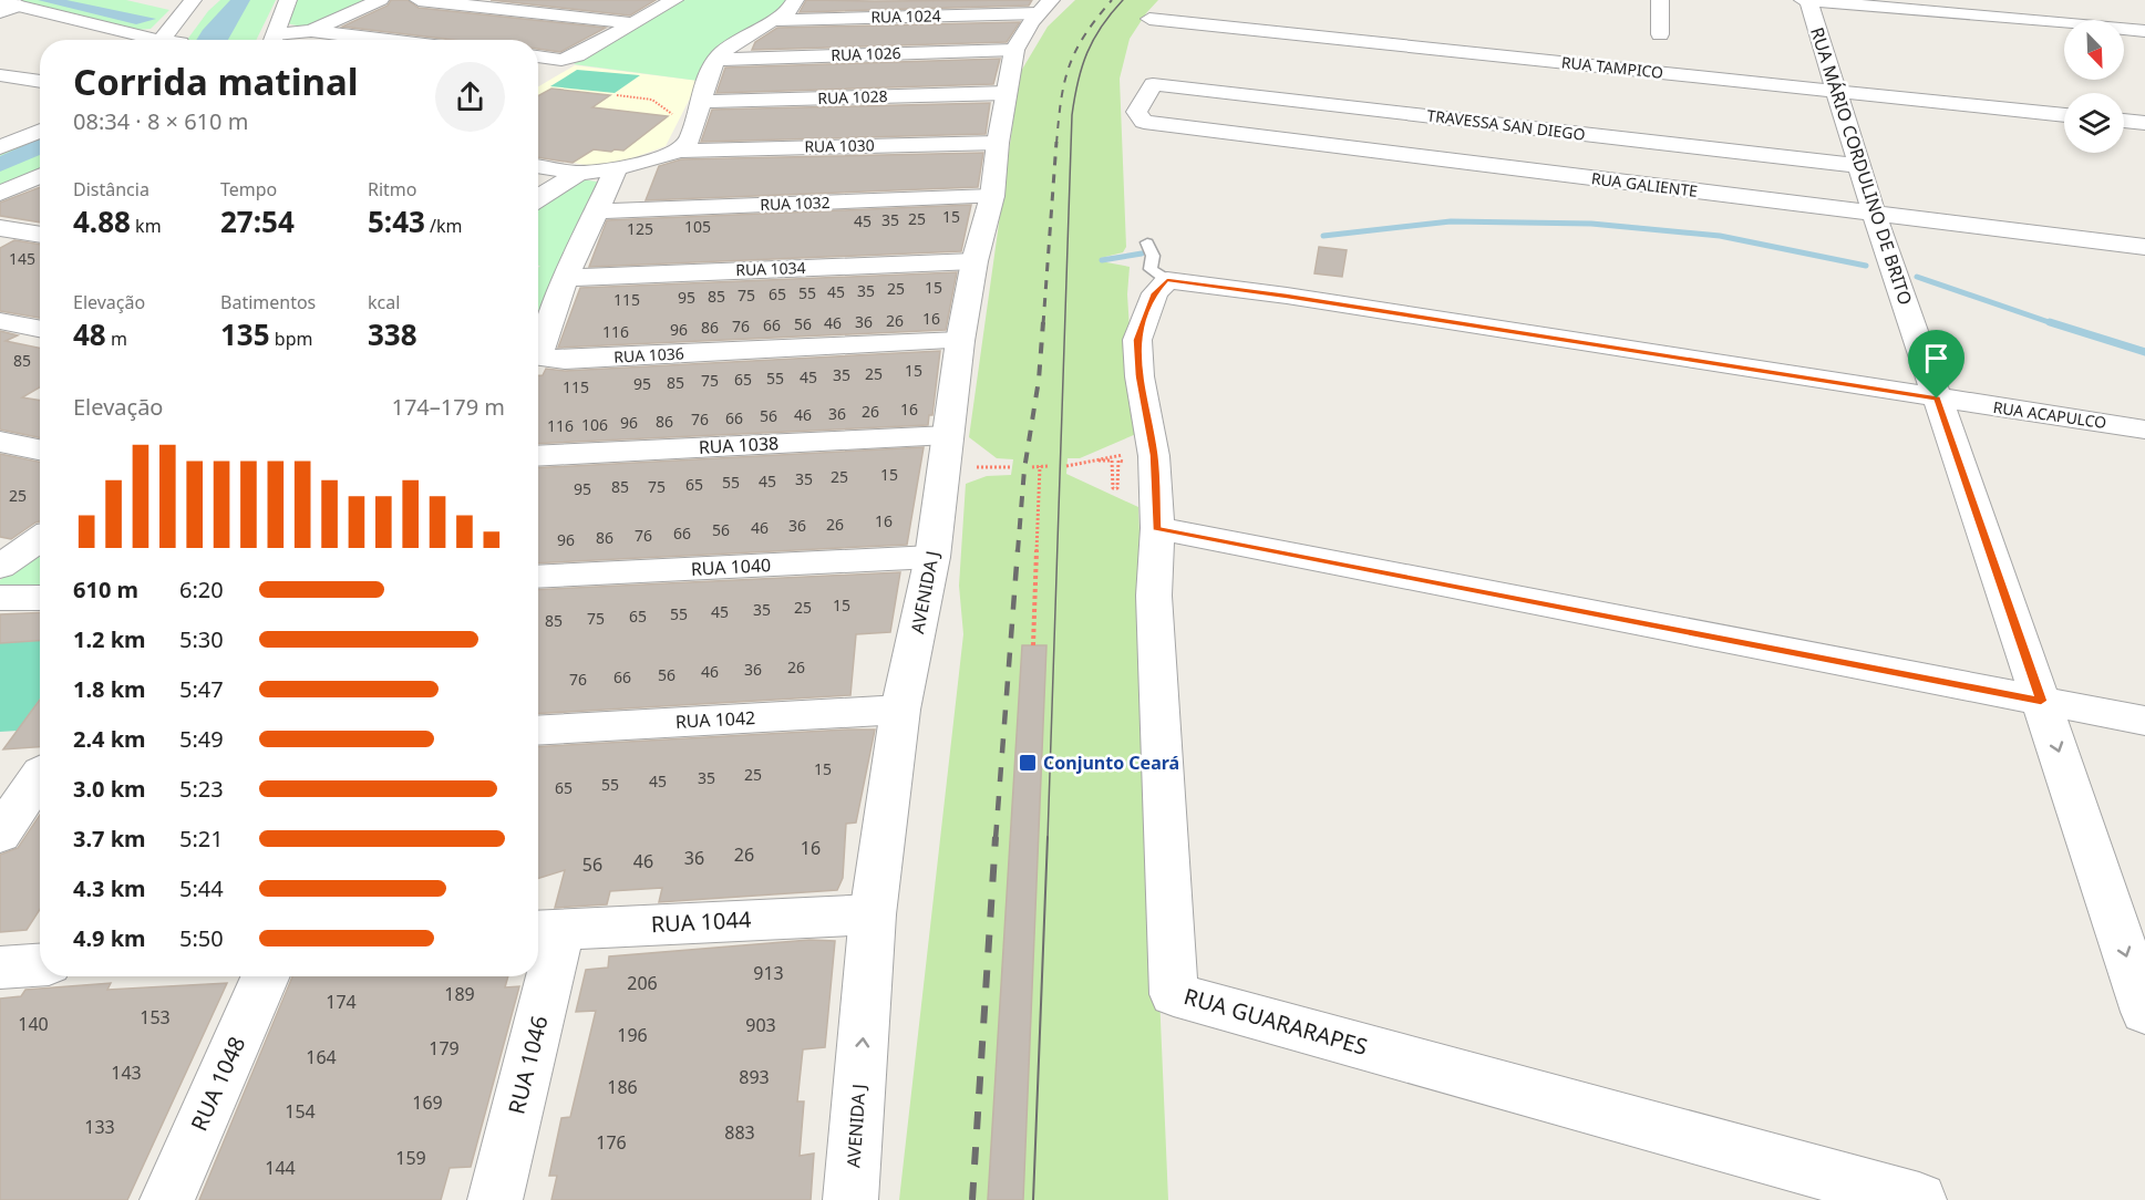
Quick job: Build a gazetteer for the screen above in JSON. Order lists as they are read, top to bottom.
{
  "streets": {
    "street": [
      "RUA 1024",
      "RUA 1026",
      "RUA TAMPICO",
      "RUA 1028",
      "TRAVESSA SAN DIEGO",
      "RUA 1030",
      "RUA MÁRIO CORDULINO DE BRITO",
      "RUA GALIENTE",
      "RUA 1032",
      "RUA 1034",
      "RUA 1036",
      "RUA ACAPULCO",
      "RUA 1038",
      "RUA 1040",
      "AVENIDA J",
      "RUA 1042",
      "RUA 1044",
      "RUA GUARARAPES",
      "RUA 1046",
      "RUA 1048"
    ]
  },
  "crossings": [
    ["RUA 1024", "AVENIDA J"],
    ["RUA 1026", "AVENIDA J"],
    ["RUA TAMPICO", "RUA MÁRIO CORDULINO DE BRITO"],
    ["RUA 1028", "AVENIDA J"],
    ["TRAVESSA SAN DIEGO", "RUA MÁRIO CORDULINO DE BRITO"],
    ["TRAVESSA SAN DIEGO", "RUA GALIENTE"],
    ["RUA 1030", "RUA 1036"],
    ["RUA 1030", "AVENIDA J"],
    ["RUA MÁRIO CORDULINO DE BRITO", "RUA GALIENTE"],
    ["RUA MÁRIO CORDULINO DE BRITO", "RUA ACAPULCO"],
    ["RUA 1032", "RUA 1036"],
    ["RUA 1032", "AVENIDA J"],
    ["RUA 1034", "RUA 1036"],
    ["RUA 1034", "AVENIDA J"],
    ["RUA 1036", "AVENIDA J"],
    ["RUA ACAPULCO", "RUA GUARARAPES"],
    ["RUA 1038", "AVENIDA J"],
    ["RUA 1040", "AVENIDA J"],
    ["AVENIDA J", "RUA 1042"],
    ["AVENIDA J", "RUA 1044"],
    ["RUA 1044", "RUA 1046"]
  ],
  "places": {
    "transit": ["Conjunto Ceará"]
  },
  "house_numbers": [
    "15",
    "25",
    "35",
    "45",
    "105",
    "125",
    "145",
    "15",
    "25",
    "35",
    "45",
    "55",
    "65",
    "75",
    "85",
    "95",
    "115",
    "16",
    "26",
    "36",
    "46",
    "56",
    "66",
    "76",
    "86",
    "96",
    "116",
    "85",
    "15",
    "25",
    "35",
    "45",
    "55",
    "65",
    "75",
    "85",
    "95",
    "115",
    "16",
    "26",
    "36",
    "46",
    "56",
    "66",
    "76",
    "86",
    "96",
    "106",
    "116",
    "15",
    "25",
    "35",
    "45",
    "55",
    "65",
    "85",
    "75",
    "95",
    "25",
    "16",
    "26",
    "36",
    "46",
    "56",
    "66",
    "76",
    "86",
    "96",
    "15",
    "25",
    "35",
    "45",
    "55",
    "65",
    "75",
    "85",
    "26",
    "36",
    "46",
    "56",
    "66",
    "76",
    "15",
    "25",
    "35",
    "45",
    "55",
    "65",
    "16",
    "26",
    "36",
    "46",
    "56",
    "913",
    "206",
    "189",
    "174",
    "153",
    "140",
    "903",
    "196",
    "179",
    "164",
    "143",
    "893",
    "186",
    "169",
    "154",
    "133",
    "883",
    "176",
    "159",
    "144"
  ],
  "north": "bottom right",
  "page": {
    "heading": ["Corrida matinal", "08:34 · 8 × 610 m"],
    "stats": [
      ["Distância", "4.88 km"],
      ["Tempo", "27:54"],
      ["Ritmo", "5:43 /km"],
      ["Elevação", "48 m"],
      ["Batimentos", "135 bpm"],
      ["kcal", "338"]
    ],
    "chart": ["Elevação", "174–179 m"],
    "list": [
      {
        "name": "610 m",
        "note": "6:20"
      },
      {
        "name": "1.2 km",
        "note": "5:30"
      },
      {
        "name": "1.8 km",
        "note": "5:47"
      },
      {
        "name": "2.4 km",
        "note": "5:49"
      },
      {
        "name": "3.0 km",
        "note": "5:23"
      },
      {
        "name": "3.7 km",
        "note": "5:21"
      },
      {
        "name": "4.3 km",
        "note": "5:44"
      },
      {
        "name": "4.9 km",
        "note": "5:50"
      }
    ]
  }
}
